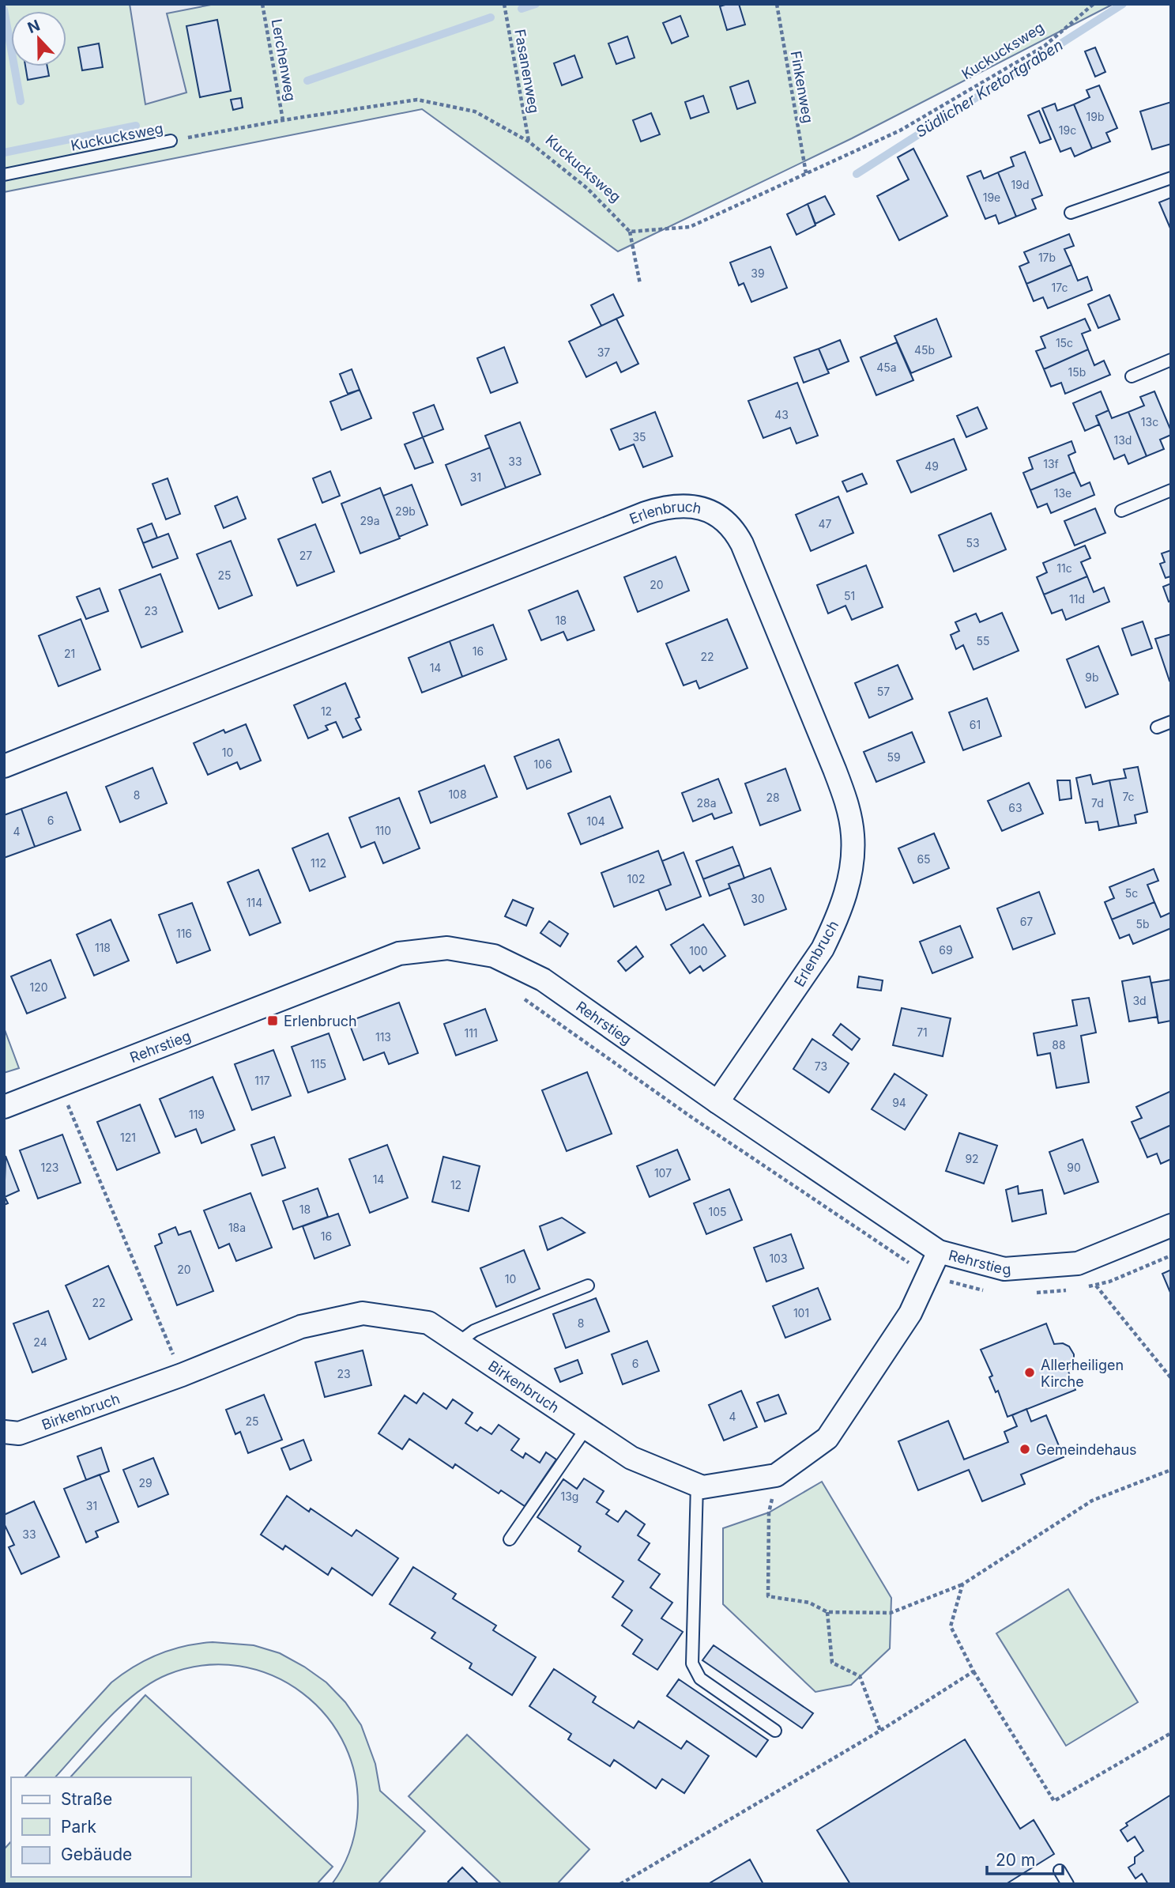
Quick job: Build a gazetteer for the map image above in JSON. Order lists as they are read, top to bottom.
{
  "streets": {
    "street": ["Erlenbruch", "Rehrstieg", "Birkenbruch"],
    "lane": ["Kuckucksweg"],
    "path": ["Lerchenweg", "Fasanenweg", "Finkenweg"]
  },
  "crossings": [
    ["Kuckucksweg", "Lerchenweg"],
    ["Kuckucksweg", "Fasanenweg"],
    ["Kuckucksweg", "Finkenweg"],
    ["Erlenbruch", "Rehrstieg"],
    ["Rehrstieg", "Birkenbruch"]
  ],
  "water": ["Südlicher Kretortgraben"],
  "places": {
    "transit": ["Erlenbruch"],
    "other": ["Allerheiligen Kirche", "Gemeindehaus"]
  },
  "house_numbers": [
    "19b",
    "19c",
    "19d",
    "19e",
    "17b",
    "39",
    "17c",
    "15c",
    "45b",
    "37",
    "45a",
    "15b",
    "43",
    "13c",
    "35",
    "13d",
    "33",
    "13f",
    "49",
    "31",
    "13e",
    "29b",
    "29a",
    "47",
    "53",
    "27",
    "11c",
    "25",
    "20",
    "51",
    "11d",
    "23",
    "18",
    "55",
    "16",
    "21",
    "22",
    "14",
    "9b",
    "57",
    "12",
    "61",
    "10",
    "59",
    "106",
    "108",
    "8",
    "7c",
    "28",
    "28a",
    "7d",
    "63",
    "6",
    "104",
    "110",
    "4",
    "65",
    "112",
    "102",
    "5c",
    "30",
    "114",
    "67",
    "5b",
    "116",
    "118",
    "69",
    "100",
    "120",
    "3d",
    "71",
    "111",
    "113",
    "88",
    "115",
    "73",
    "117",
    "94",
    "119",
    "121",
    "92",
    "123",
    "90",
    "107",
    "14",
    "12",
    "18",
    "105",
    "18a",
    "16",
    "103",
    "20",
    "10",
    "22",
    "101",
    "8",
    "24",
    "6",
    "23",
    "4",
    "25",
    "29",
    "13g",
    "31",
    "33"
  ],
  "legend": ["Straße", "Park", "Gebäude"],
  "scale_bar": "20 m",
  "north": "top"
}
